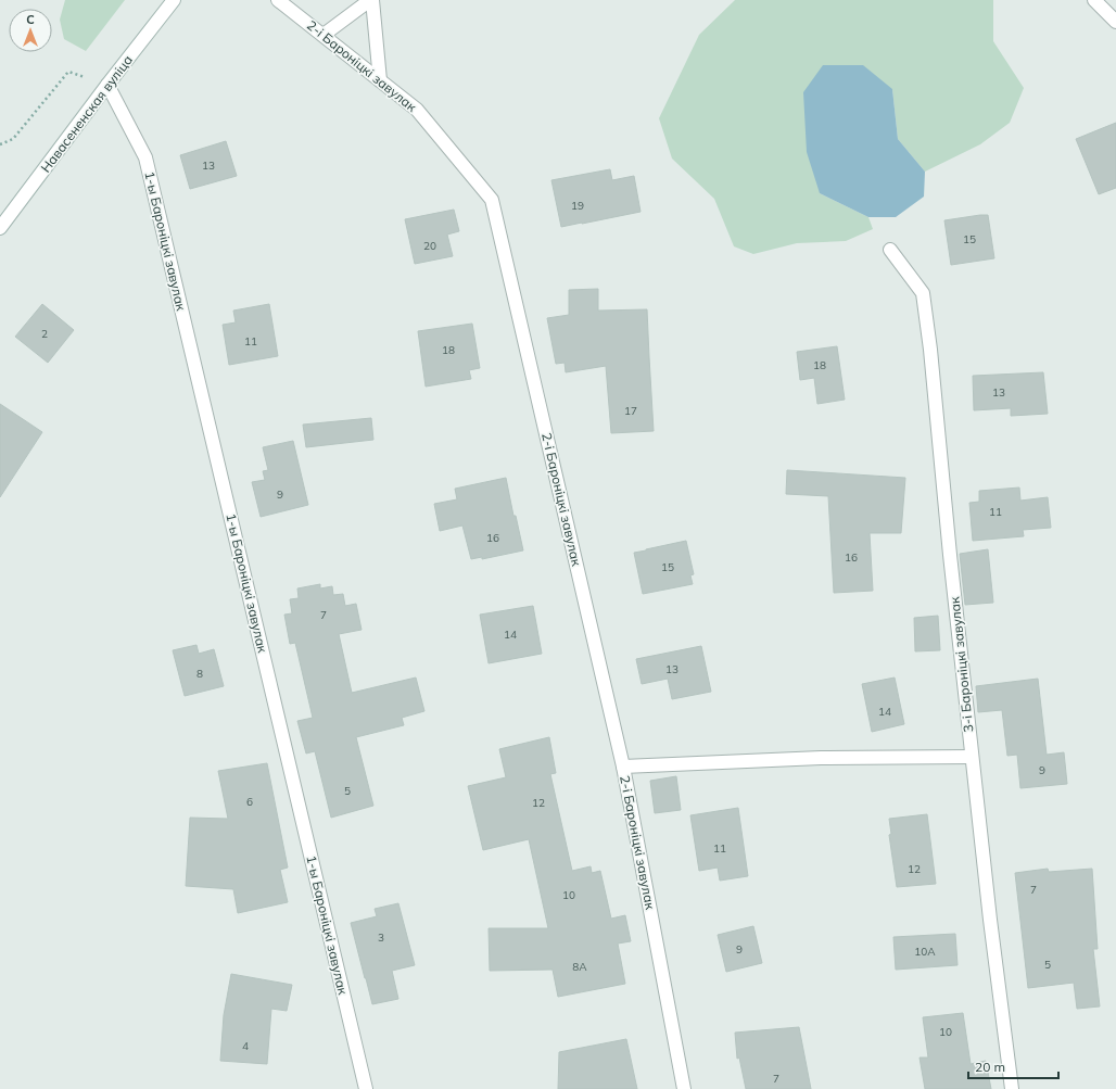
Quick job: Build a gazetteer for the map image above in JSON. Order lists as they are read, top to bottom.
{
  "streets": {
    "street": [
      "2-і Бароніцкі завулак",
      "Навасененская вуліца",
      "1-ы Бароніцкі завулак",
      "3-і Бароніцкі завулак"
    ]
  },
  "crossings": [
    ["Навасененская вуліца", "1-ы Бароніцкі завулак"]
  ],
  "house_numbers": [
    "13",
    "19",
    "15",
    "20",
    "2",
    "11",
    "18",
    "18",
    "13",
    "17",
    "9",
    "11",
    "16",
    "16",
    "15",
    "7",
    "14",
    "13",
    "8",
    "14",
    "9",
    "5",
    "6",
    "12",
    "11",
    "12",
    "7",
    "10",
    "3",
    "9",
    "10А",
    "5",
    "8А",
    "10",
    "4",
    "7"
  ],
  "scale_bar": "20 m",
  "north": "top"
}
